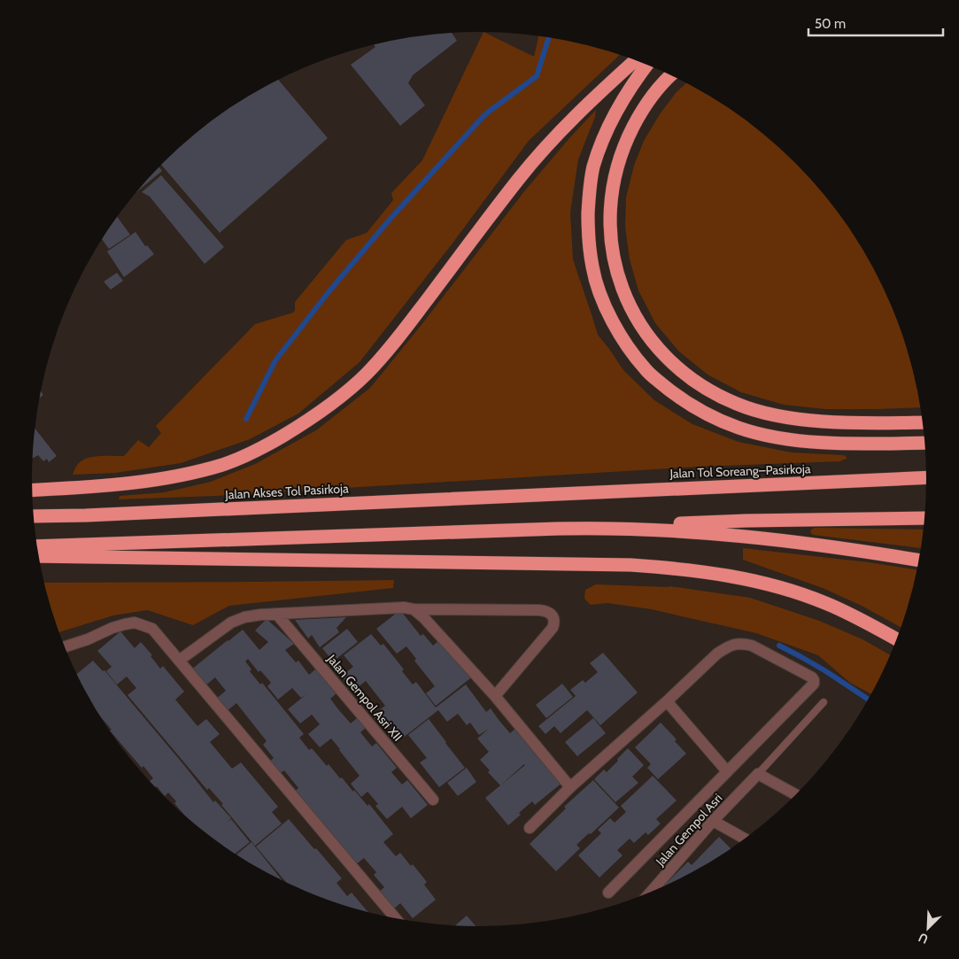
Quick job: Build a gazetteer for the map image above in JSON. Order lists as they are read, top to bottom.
{
  "streets": {
    "highway": ["Jalan Tol Soreang–Pasirkoja", "Jalan Akses Tol Pasirkoja"],
    "street": ["Jalan Gempol Asri XII", "Jalan Gempol Asri"]
  },
  "crossings": [
    ["Jalan Tol Soreang–Pasirkoja", "Jalan Akses Tol Pasirkoja"]
  ],
  "scale_bar": "50 m",
  "north": "bottom left"
}
